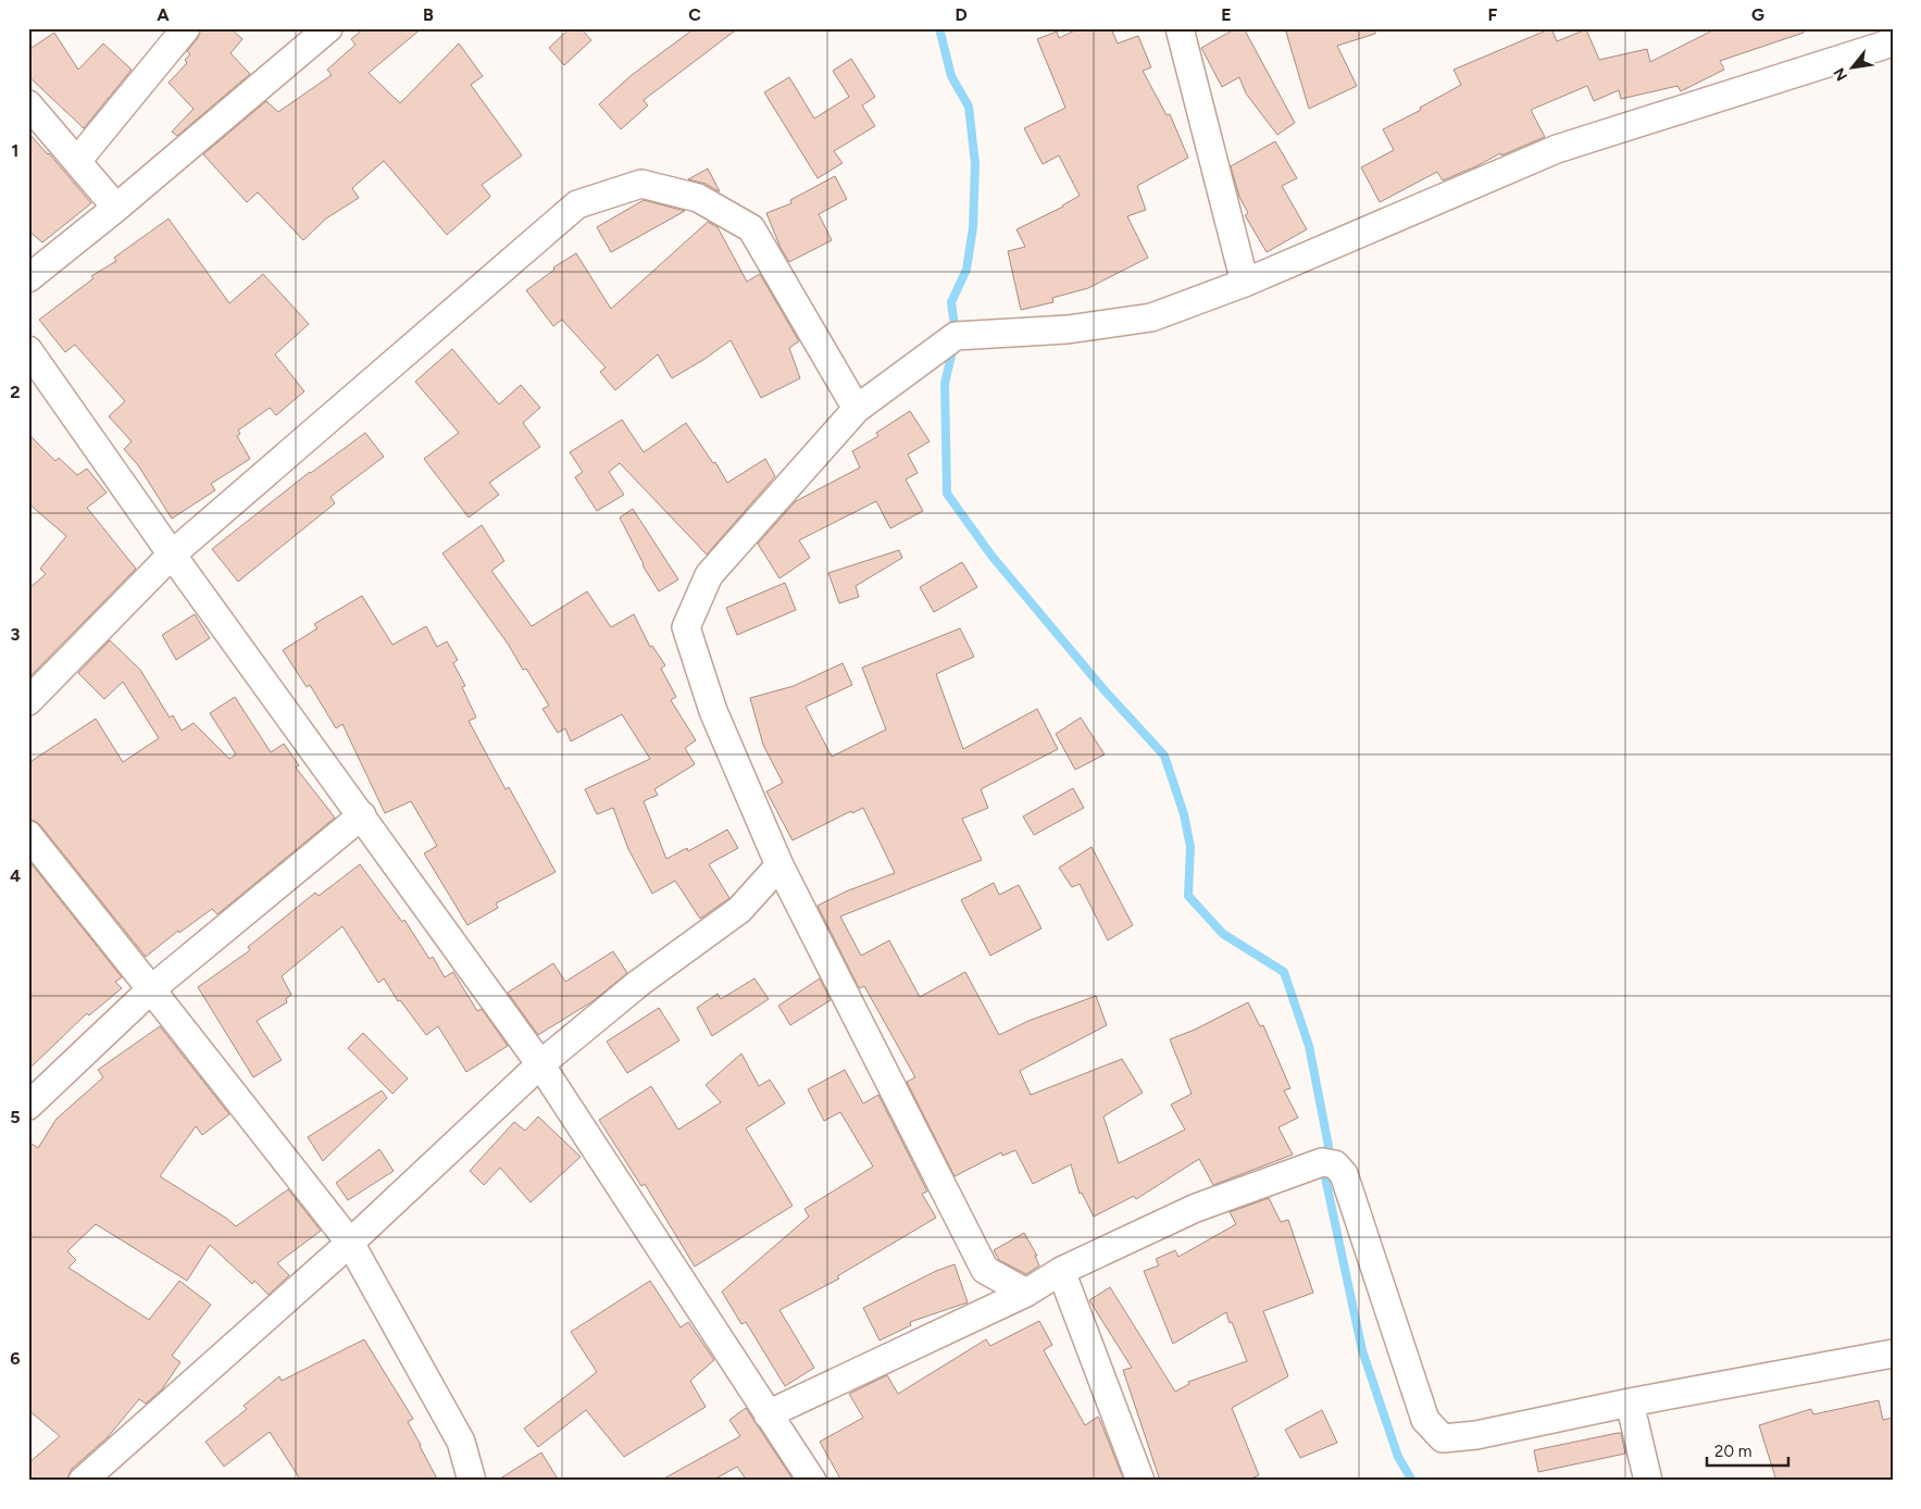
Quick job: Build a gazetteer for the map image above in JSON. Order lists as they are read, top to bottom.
{
  "scale_bar": "20 m",
  "north": "bottom left",
  "grid": {
    "columns": [
      "A",
      "B",
      "C",
      "D",
      "E",
      "F",
      "G"
    ],
    "rows": [
      "1",
      "2",
      "3",
      "4",
      "5",
      "6"
    ]
  }
}
